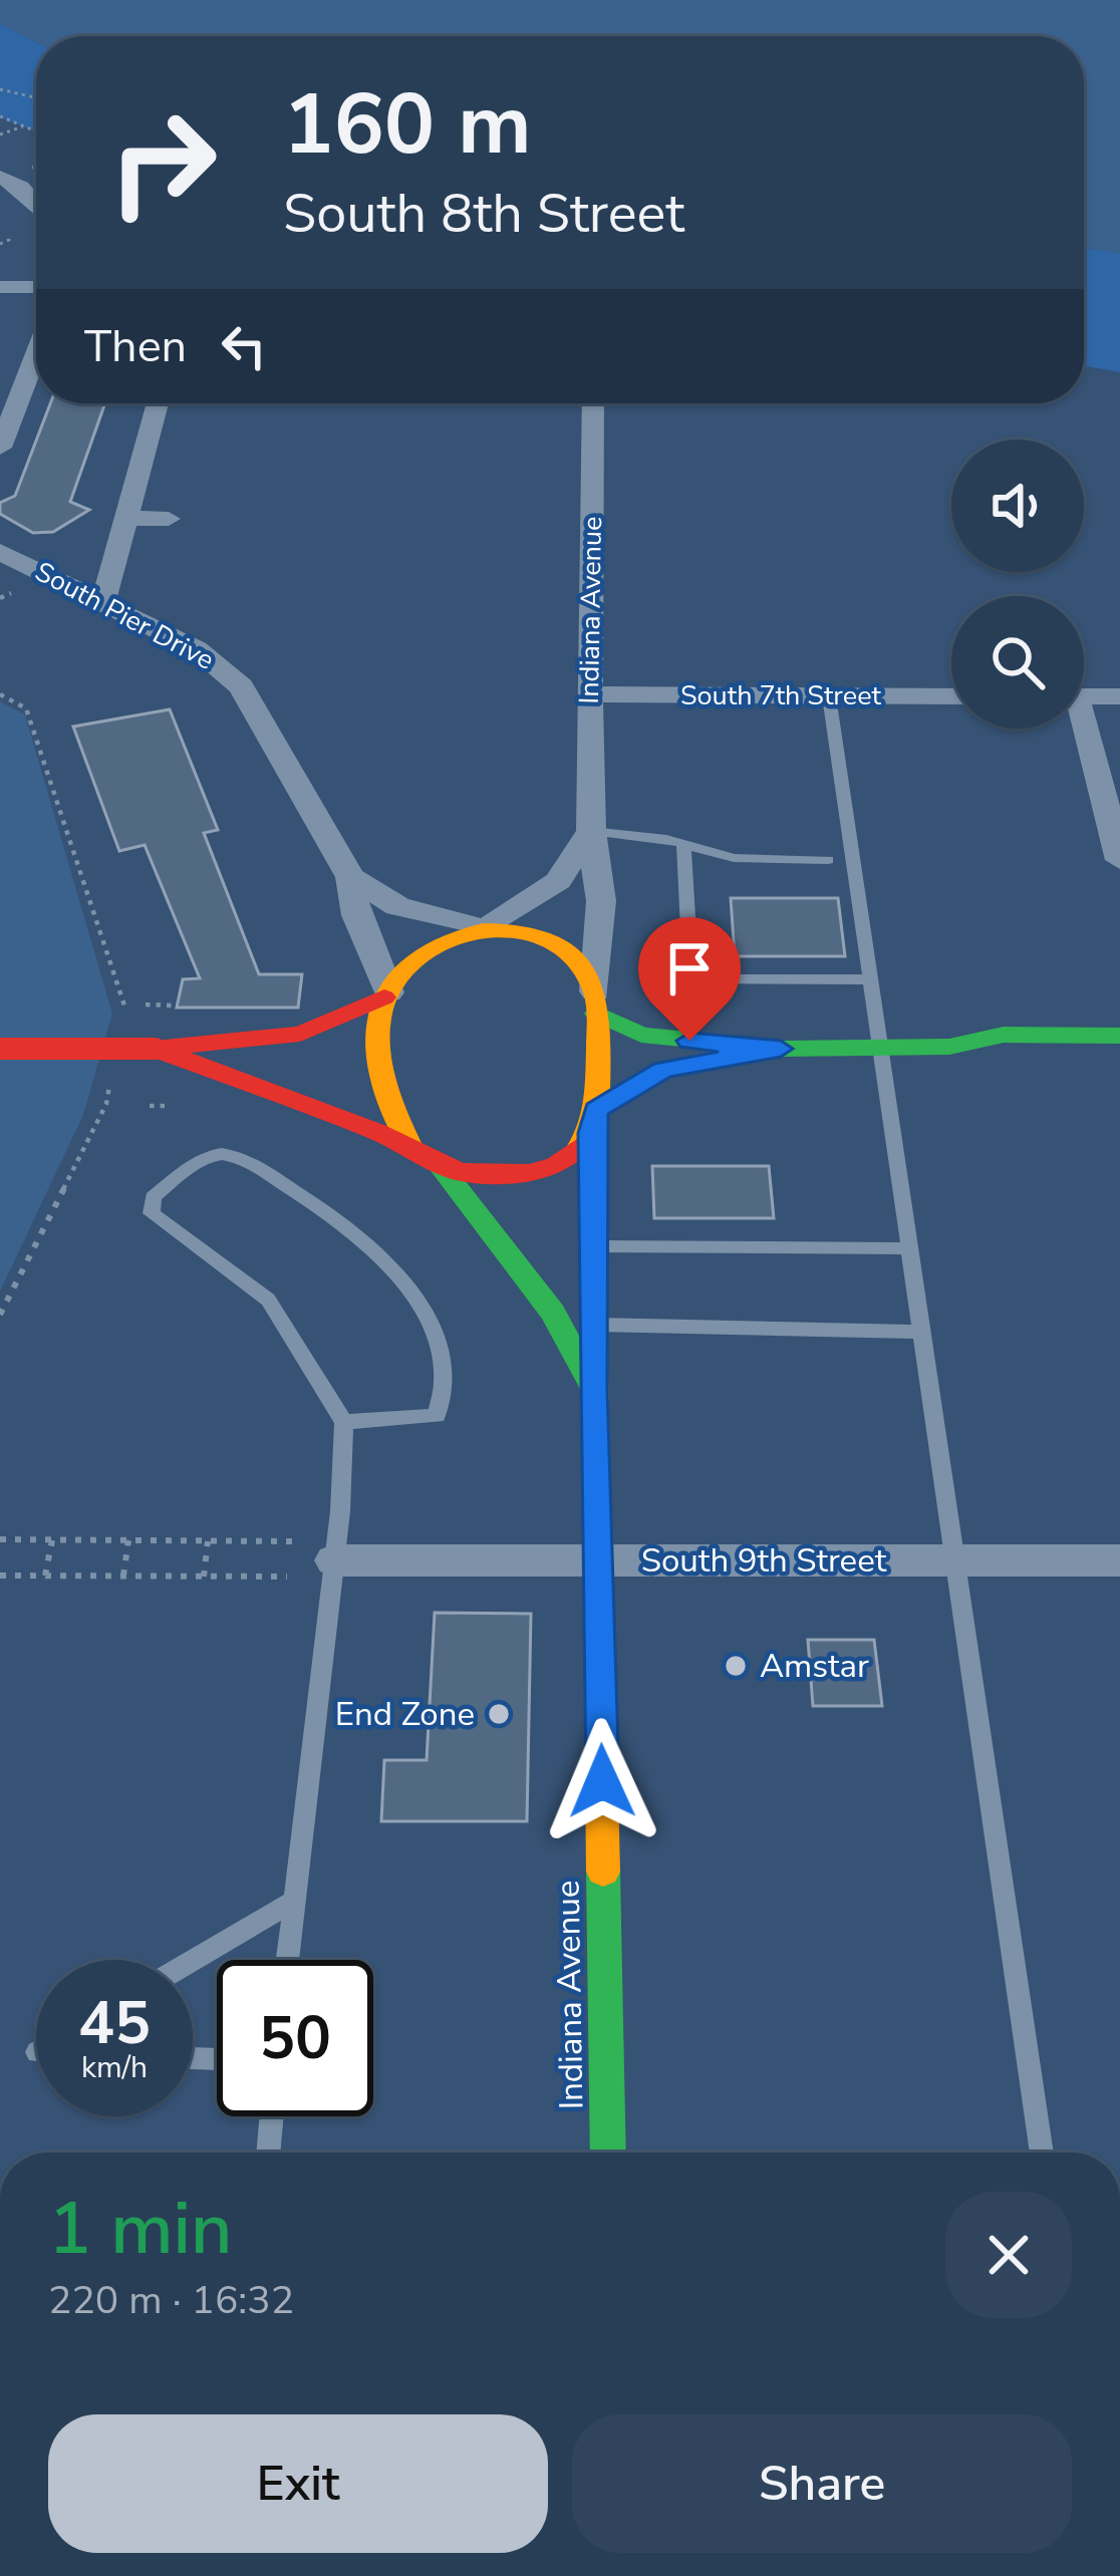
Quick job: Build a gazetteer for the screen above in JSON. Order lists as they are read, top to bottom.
{
  "streets": {
    "main road": ["Indiana Avenue"],
    "street": ["South Pier Drive", "South 7th Street", "South 9th Street"]
  },
  "crossings": [
    ["Indiana Avenue", "South Pier Drive"],
    ["Indiana Avenue", "South 7th Street"],
    ["Indiana Avenue", "South 9th Street"]
  ],
  "places": ["Amstar", "End Zone"],
  "page": {
    "turn": ["160 m", "South 8th Street"],
    "then": "Then",
    "speed": "45 km/h",
    "limit": "50",
    "heading": ["1 min", "220 m · 16:32"],
    "buttons": ["Exit", "Share"]
  }
}
